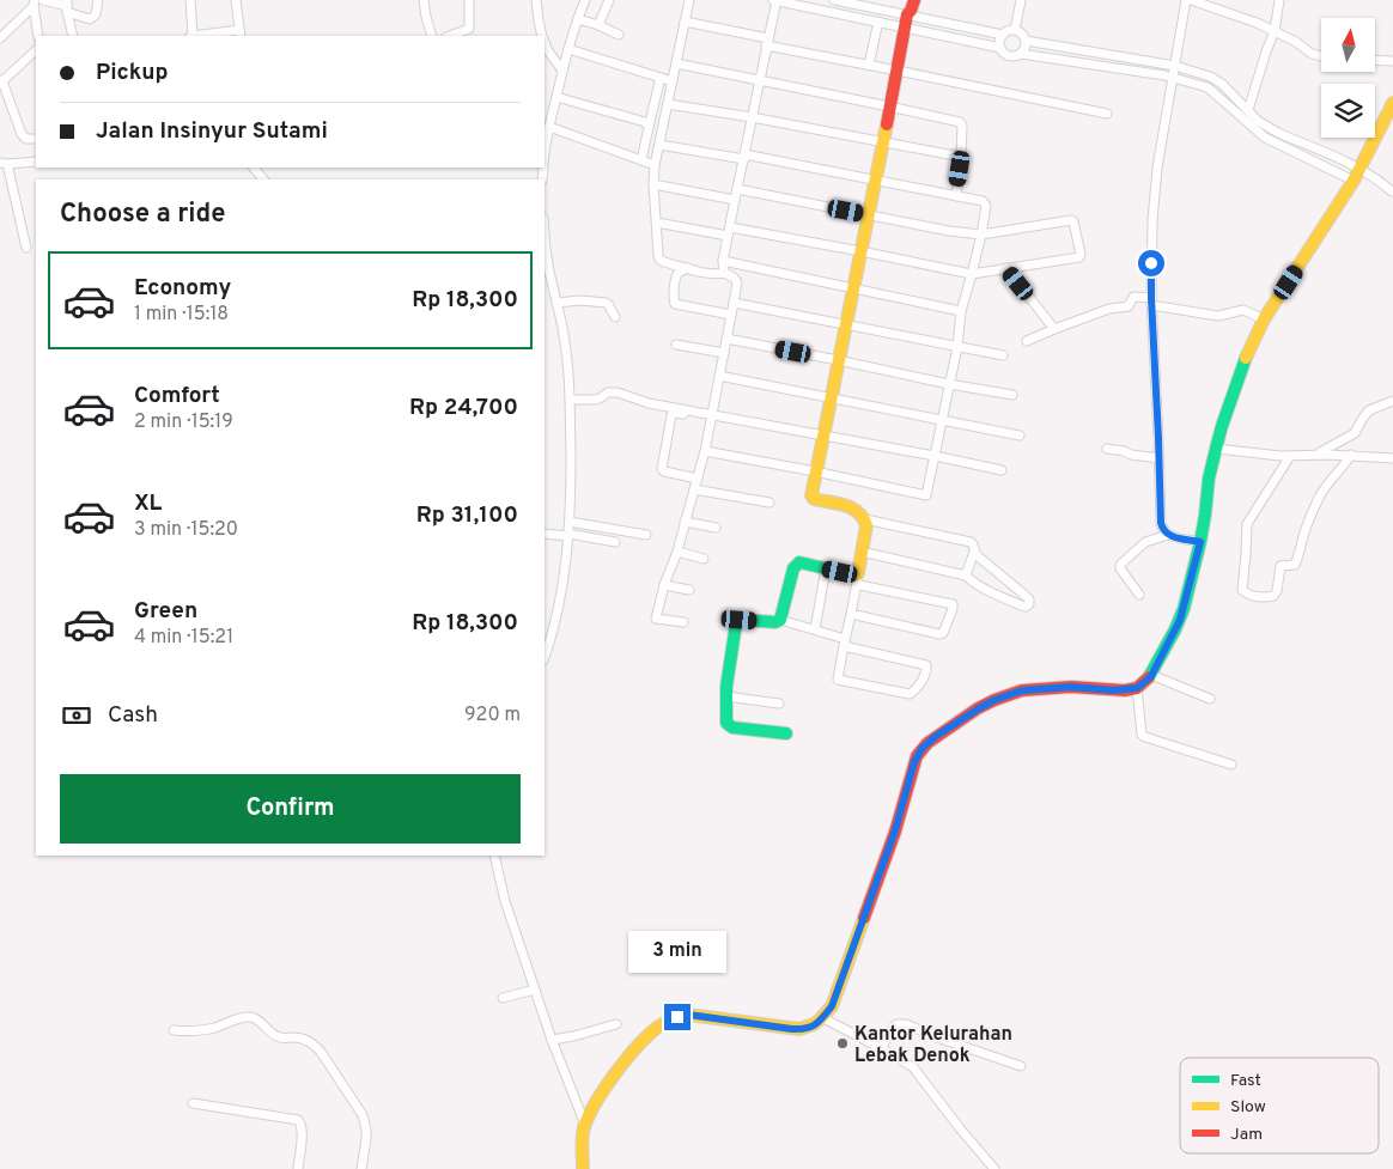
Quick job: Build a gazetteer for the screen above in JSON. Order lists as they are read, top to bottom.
{
  "places": ["Kantor Kelurahan Lebak Denok"],
  "legend": ["Fast", "Slow", "Jam"],
  "north": "top",
  "page": {
    "banner": ["Pickup", "Jalan Insinyur Sutami"],
    "heading": "Choose a ride",
    "list": [
      {
        "name": "Economy",
        "note": "1 min · 15:18",
        "value": "Rp 18,300"
      },
      {
        "name": "Comfort",
        "note": "2 min · 15:19",
        "value": "Rp 24,700"
      },
      {
        "name": "XL",
        "note": "3 min · 15:20",
        "value": "Rp 31,100"
      },
      {
        "name": "Green",
        "note": "4 min · 15:21",
        "value": "Rp 18,300"
      }
    ],
    "pay": ["Cash", "920 m"],
    "buttons": "Confirm",
    "bubble": "3 min"
  }
}
